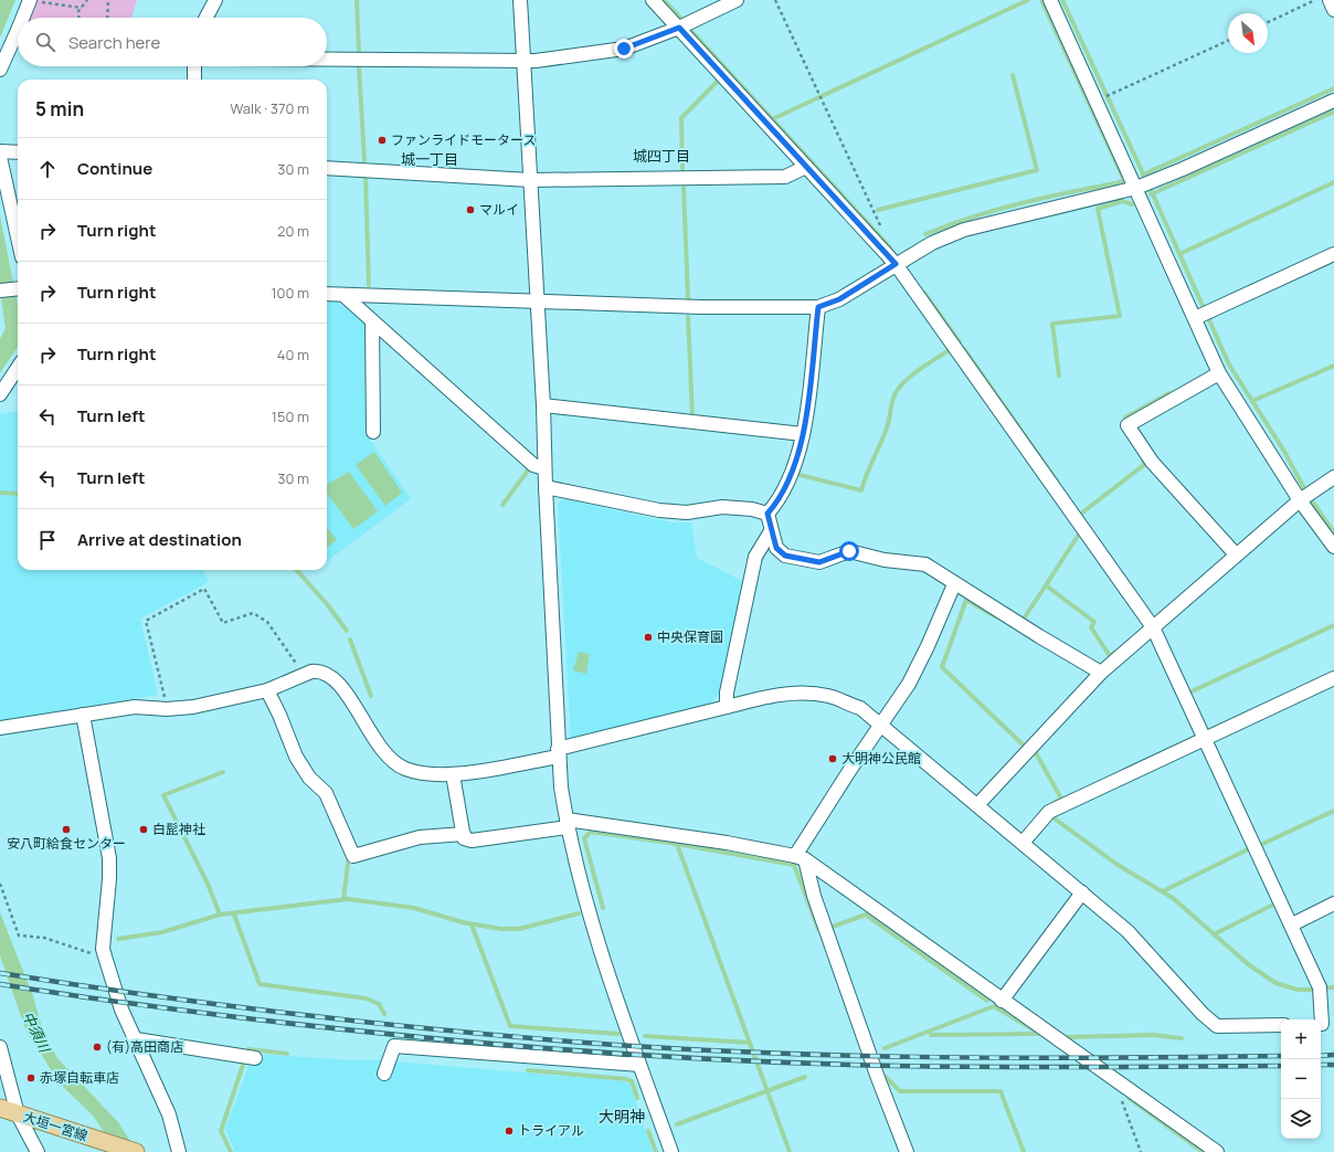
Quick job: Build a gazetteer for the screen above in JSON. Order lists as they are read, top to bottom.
{
  "streets": {
    "main road": ["大垣一宮線"]
  },
  "districts": ["城四丁目", "城一丁目", "大明神"],
  "water": ["中須川"],
  "places": [
    "ファンライドモータース",
    "マルイ",
    "中央保育園",
    "大明神公民館",
    "安八町給食センター",
    "白髭神社",
    "(有)高田商店",
    "赤塚自転車店",
    "トライアル"
  ],
  "north": "bottom right",
  "page": {
    "search": "Search here",
    "heading": ["5 min", "Walk · 370 m"],
    "list": [
      ["Continue", "30 m"],
      ["Turn right", "20 m"],
      ["Turn right", "100 m"],
      ["Turn right", "40 m"],
      ["Turn left", "150 m"],
      ["Turn left", "30 m"],
      "Arrive at destination"
    ],
    "map_buttons": ["+", "−"]
  }
}
